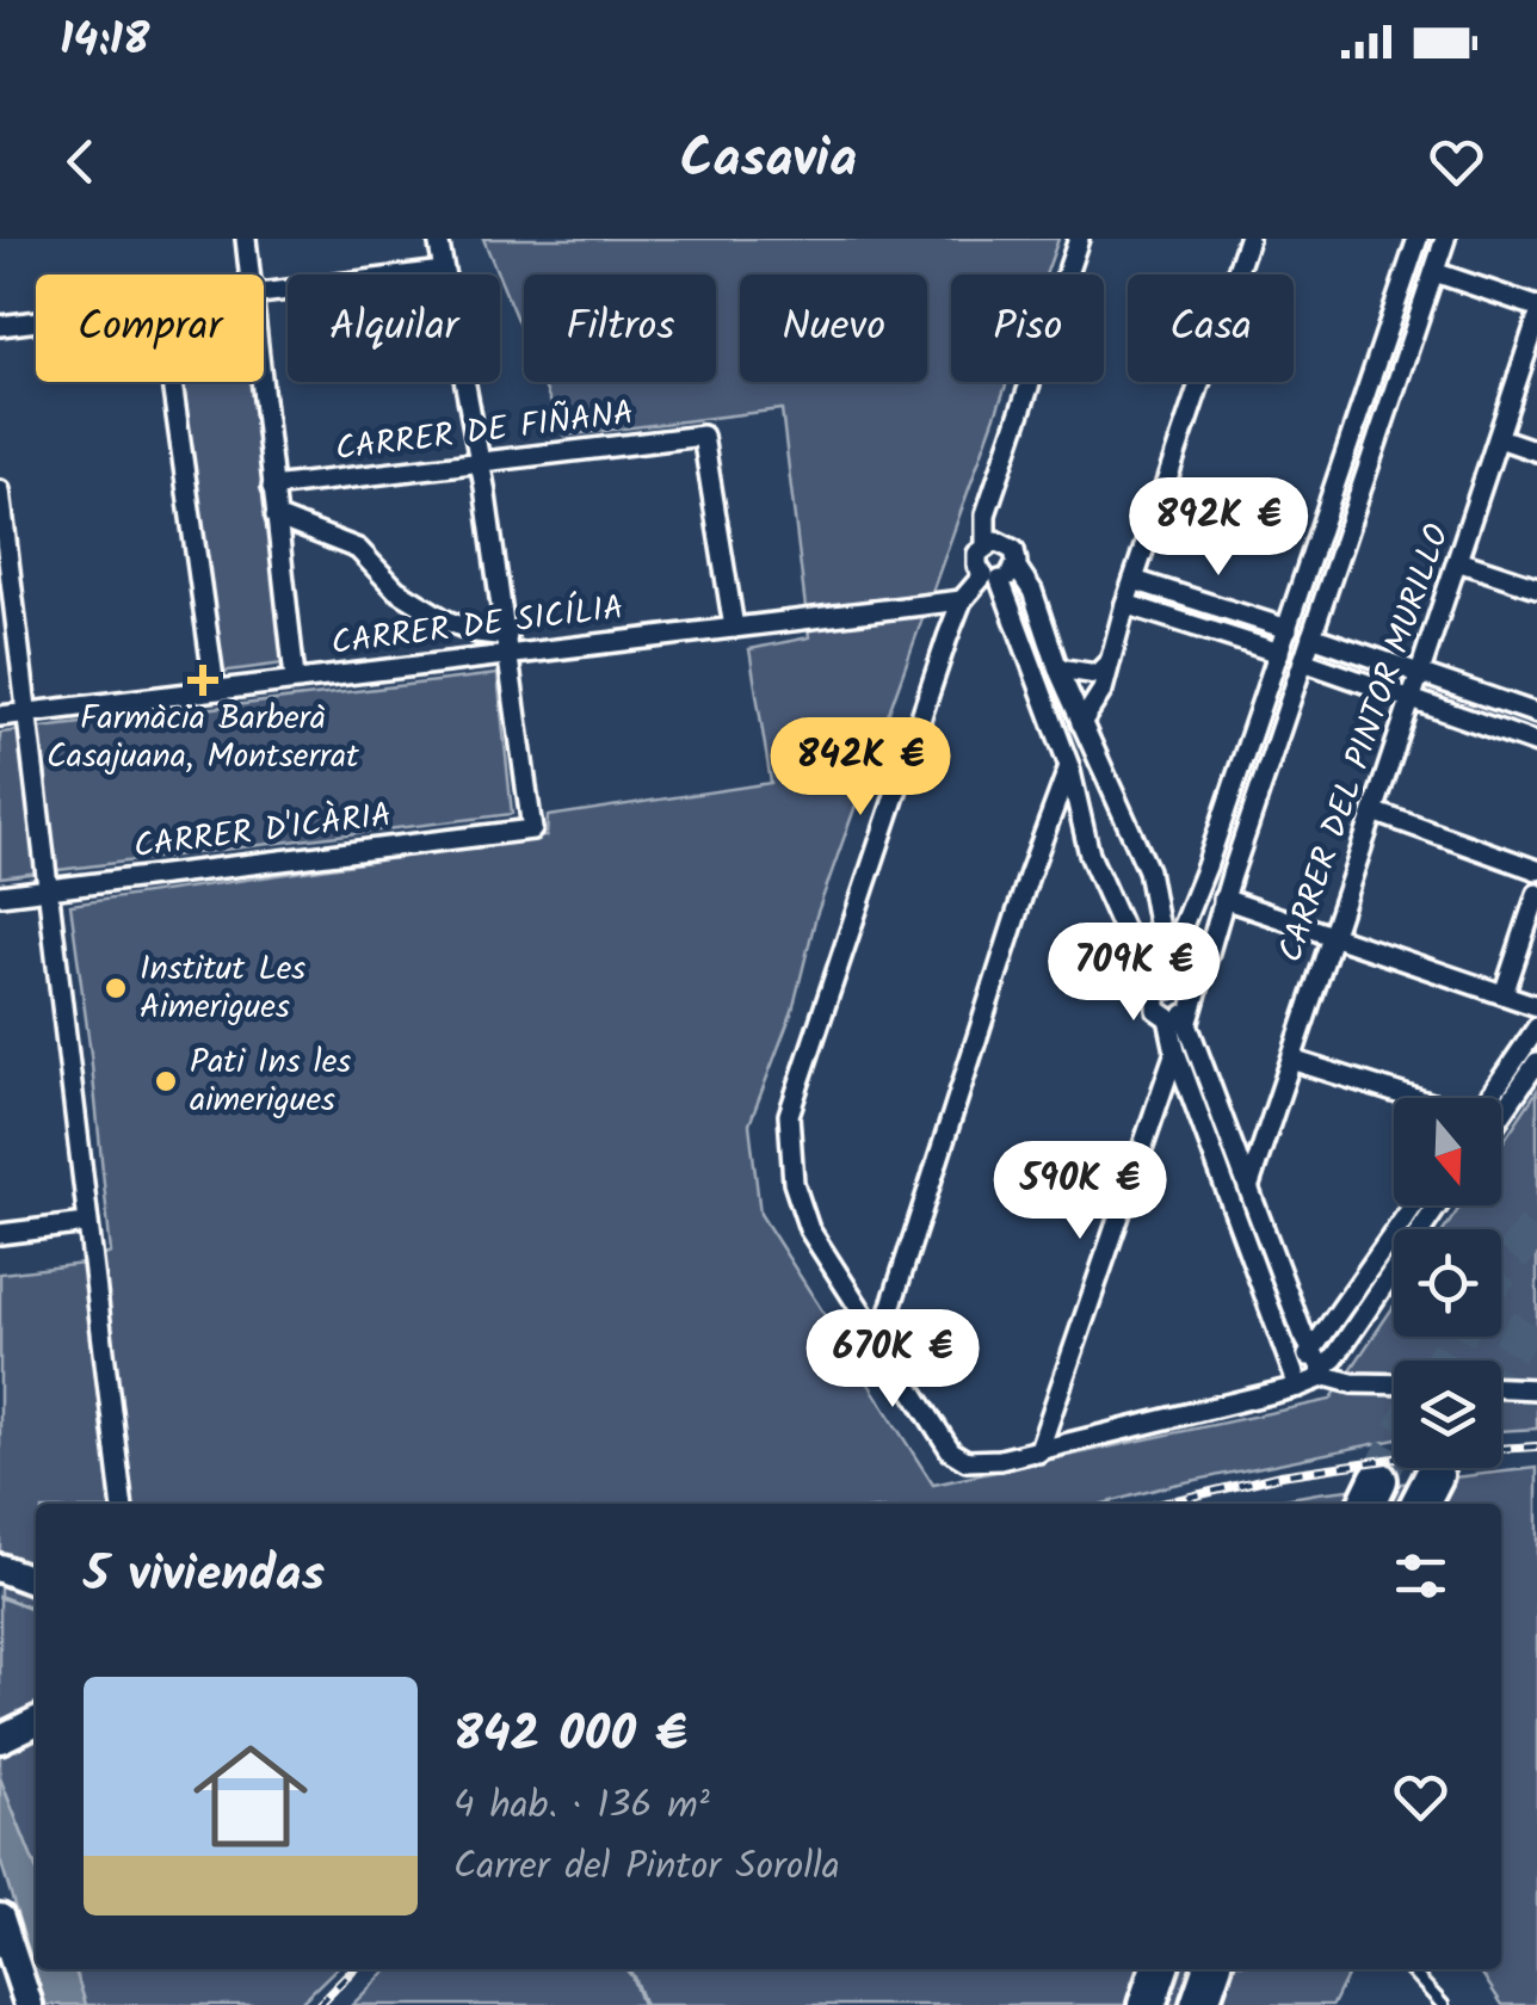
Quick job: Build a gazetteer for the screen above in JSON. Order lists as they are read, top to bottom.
{
  "streets": {
    "street": [
      "CARRER DE FIÑANA",
      "CARRER DE SICÍLIA",
      "CARRER DEL PINTOR MURILLO",
      "CARRER D'ICÀRIA"
    ]
  },
  "crossings": [
    ["CARRER DE FIÑANA", "CARRER DE SICÍLIA"],
    ["CARRER DE SICÍLIA", "CARRER D'ICÀRIA"]
  ],
  "places": {
    "health": ["Farmàcia Barberà Casajuana, Montserrat"],
    "other": ["Institut Les Aimerigues", "Pati Ins les aimerigues"]
  },
  "north": "bottom",
  "page": {
    "status": "14:18",
    "header": "Casavia",
    "chip": [
      "Comprar",
      "Alquilar",
      "Filtros",
      "Nuevo",
      "Piso",
      "Casa"
    ],
    "price": [
      "892K €",
      "842K €",
      "709K €",
      "590K €",
      "670K €"
    ],
    "heading": "5 viviendas",
    "list": [
      {
        "name": "842 000 €",
        "note": "4 hab. · 136 m² · Carrer del Pintor Sorolla"
      }
    ]
  }
}
